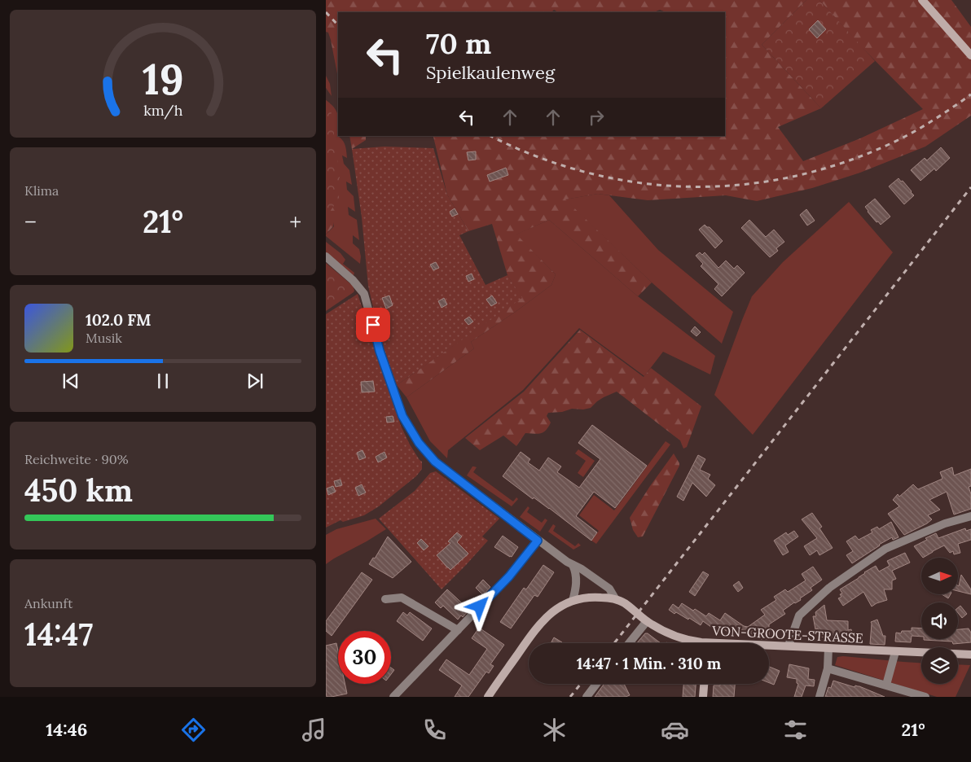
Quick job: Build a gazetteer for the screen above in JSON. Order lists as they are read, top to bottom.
{
  "streets": {
    "street": ["VON-GROOTE-STRASSE"]
  },
  "north": "right",
  "page": {
    "turn": ["70 m", "Spielkaulenweg"],
    "tile": [
      "Klima",
      ["Reichweite · 90%", "450 km"],
      ["Ankunft", "14:47"]
    ],
    "heat": ["−", "21°", "+"],
    "song": ["102.0 FM", "Musik"],
    "limit": "30",
    "trip": "14:47 · 1 Min. · 310 m",
    "tabs": ["14:46", "21°"],
    "gauge": ["19", "km/h"]
  }
}
